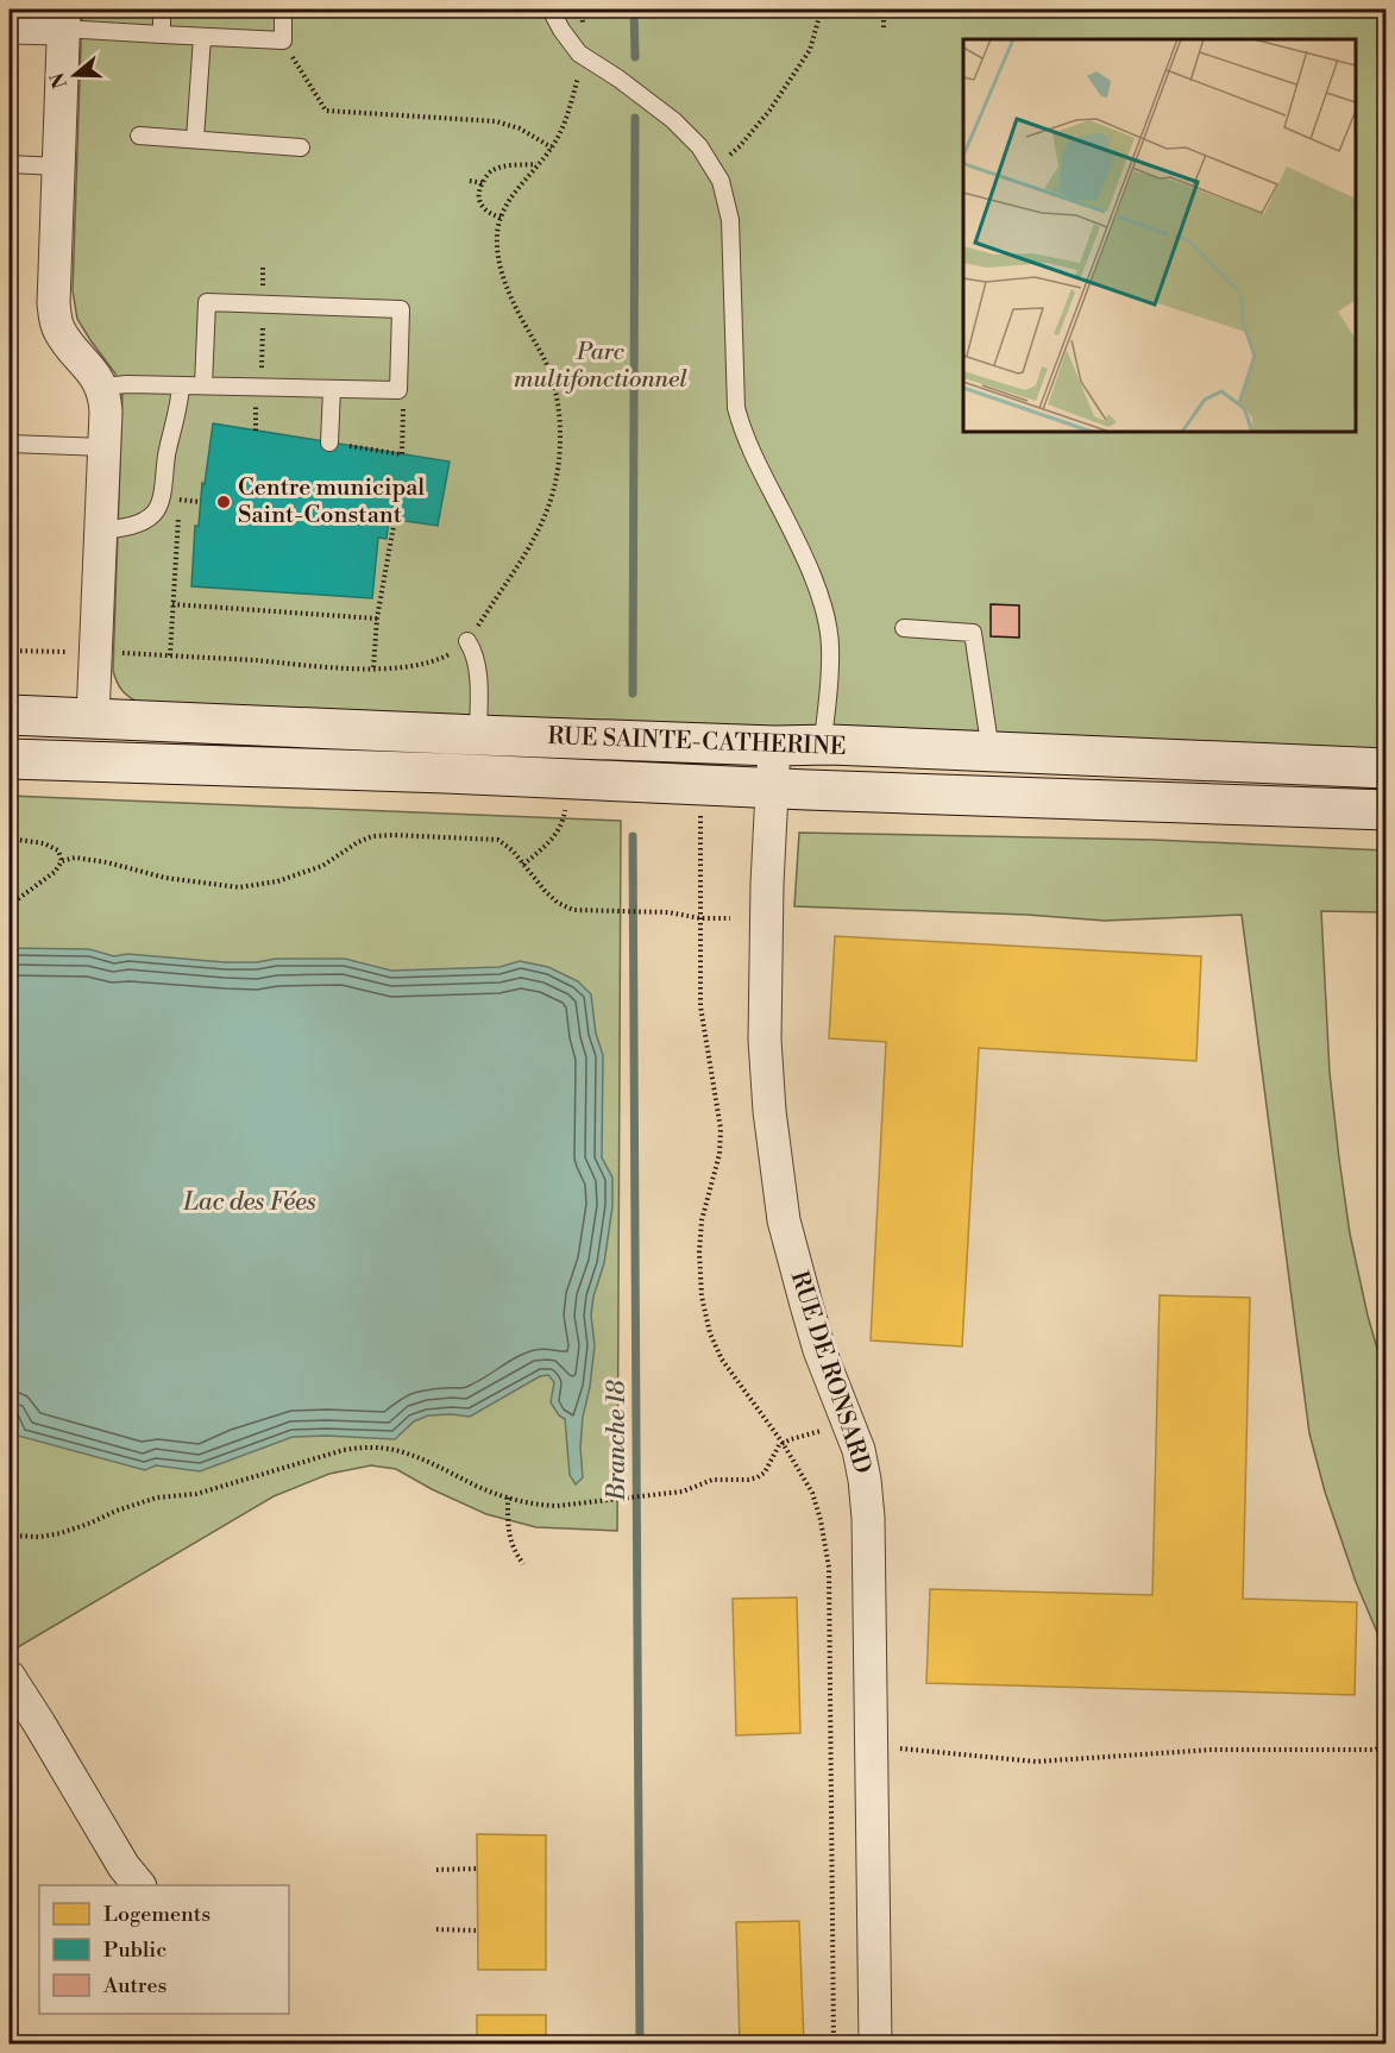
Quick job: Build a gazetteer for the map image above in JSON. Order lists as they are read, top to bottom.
{
  "streets": {
    "street": ["RUE SAINTE-CATHERINE", "RUE DE RONSARD"]
  },
  "crossings": [
    ["RUE SAINTE-CATHERINE", "RUE DE RONSARD"]
  ],
  "water": ["Lac des Fées", "Branche 18"],
  "parks": ["Parc multifonctionnel"],
  "places": ["Centre municipal Saint-Constant"],
  "legend": ["Logements", "Public", "Autres"],
  "north": "left"
}
